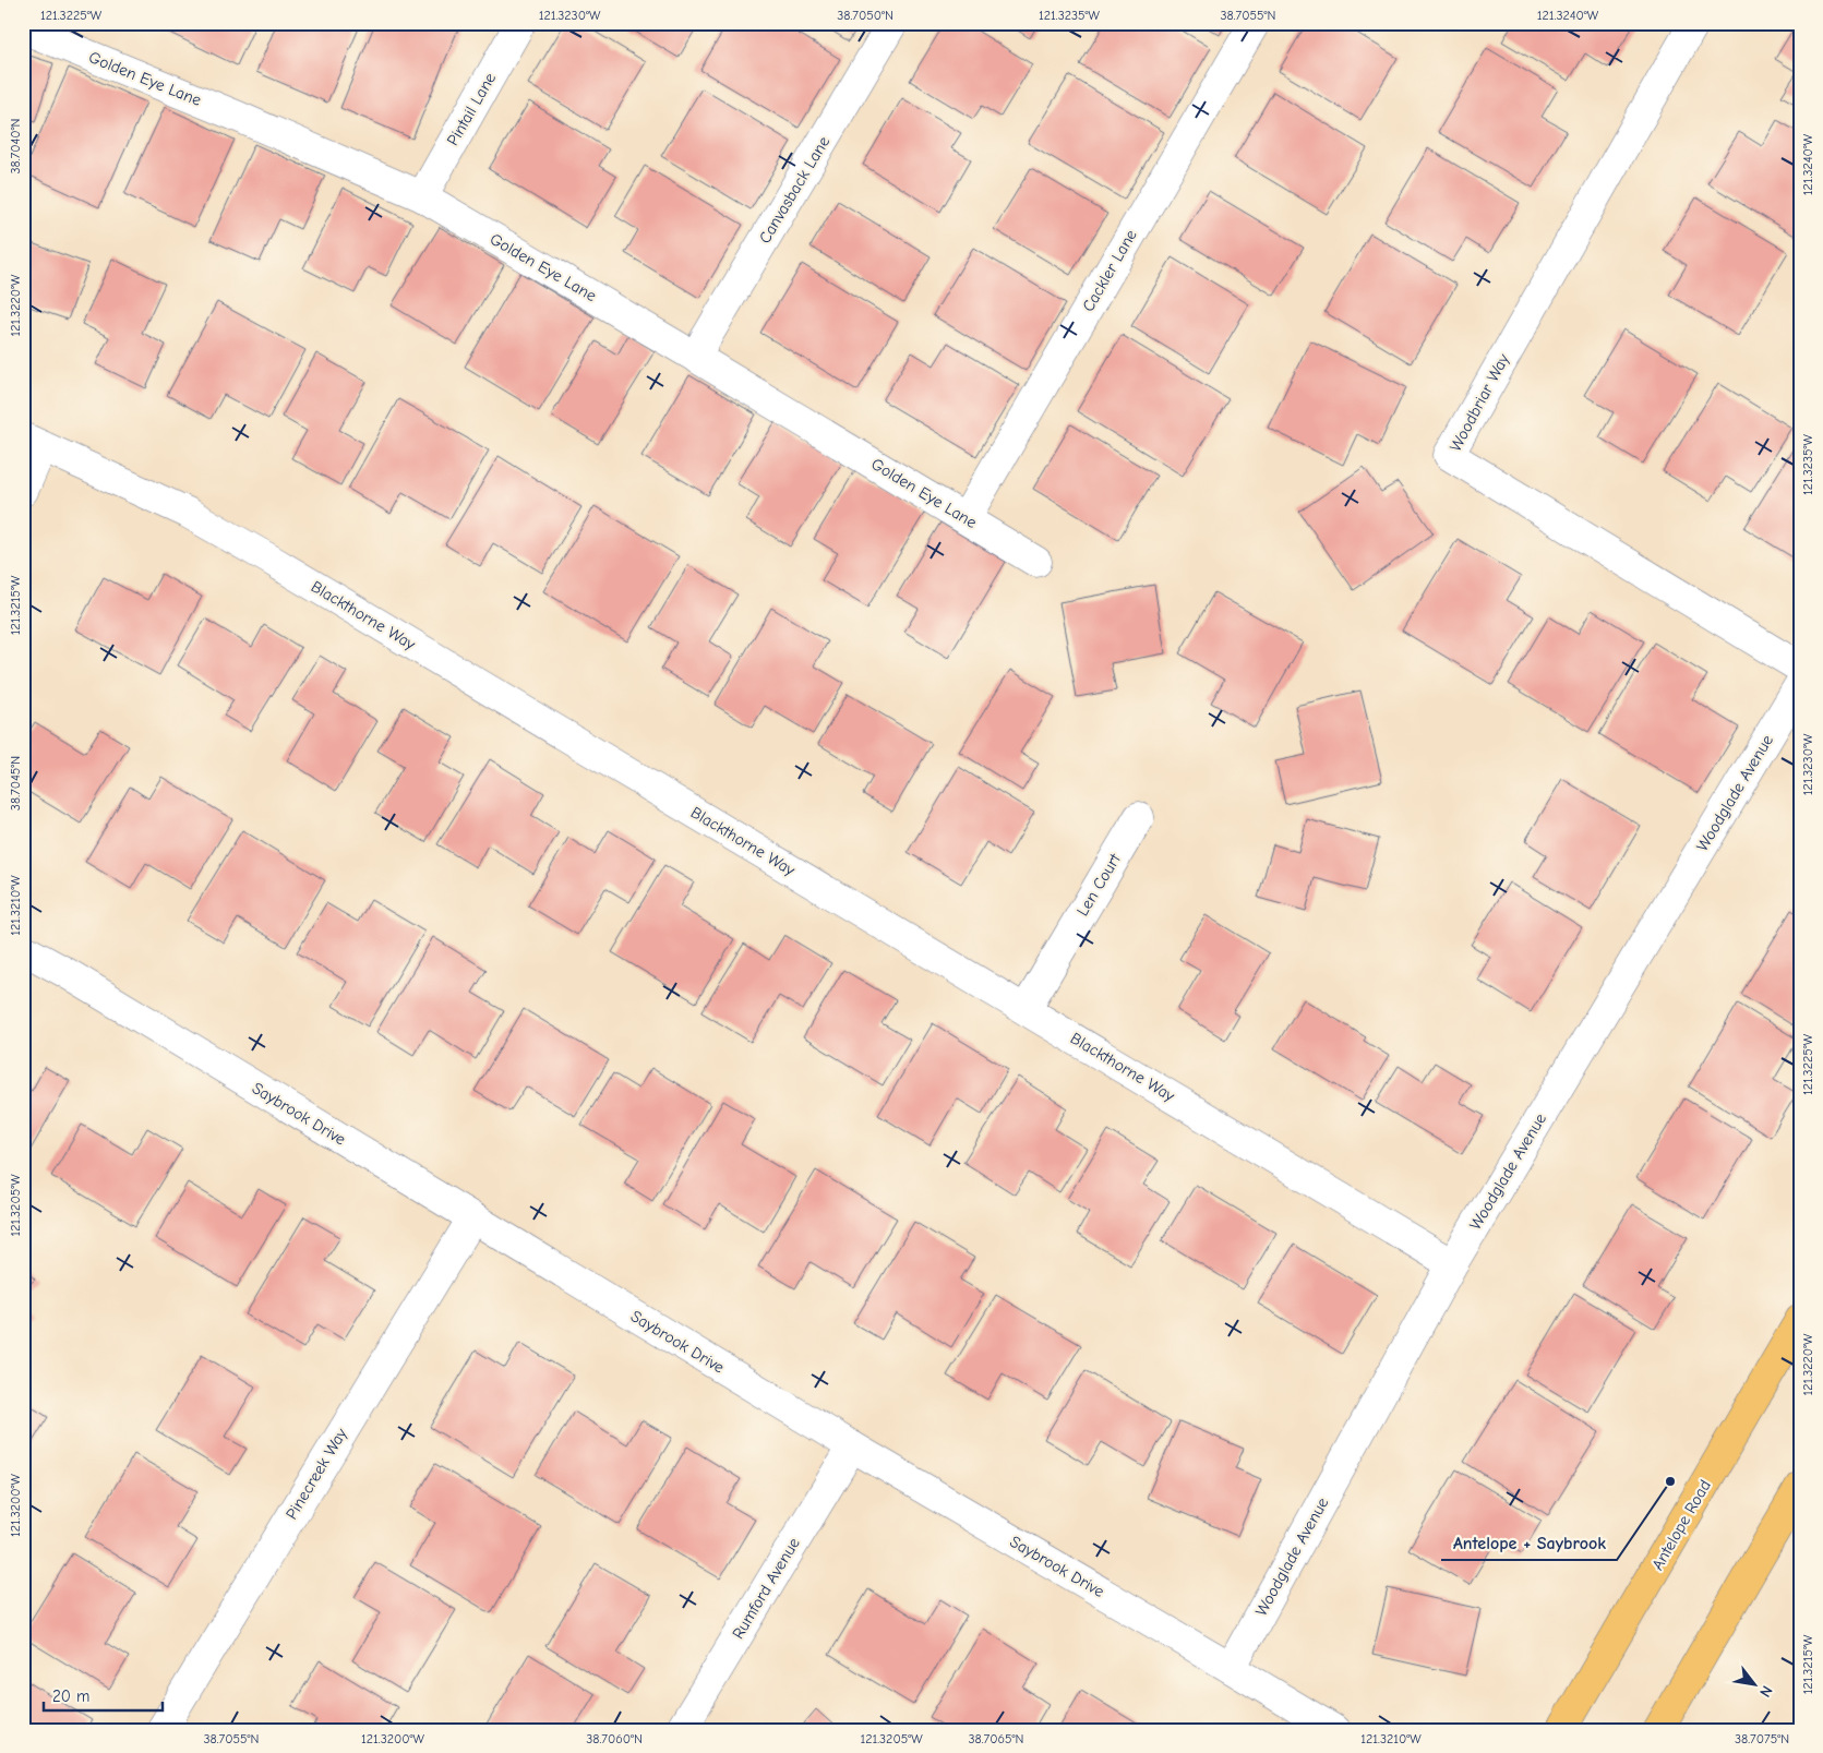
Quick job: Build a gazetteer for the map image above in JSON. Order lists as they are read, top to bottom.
{
  "streets": {
    "main road": ["Antelope Road"],
    "street": [
      "Golden Eye Lane",
      "Pintail Lane",
      "Canvasback Lane",
      "Cackler Lane",
      "Woodbriar Way",
      "Blackthorne Way",
      "Woodglade Avenue",
      "Len Court",
      "Saybrook Drive",
      "Pinecreek Way",
      "Rumford Avenue"
    ]
  },
  "crossings": [
    ["Golden Eye Lane", "Pintail Lane"],
    ["Golden Eye Lane", "Canvasback Lane"],
    ["Golden Eye Lane", "Cackler Lane"],
    ["Blackthorne Way", "Woodglade Avenue"],
    ["Blackthorne Way", "Len Court"],
    ["Woodglade Avenue", "Saybrook Drive"],
    ["Saybrook Drive", "Pinecreek Way"],
    ["Saybrook Drive", "Rumford Avenue"]
  ],
  "places": ["Antelope + Saybrook"],
  "scale_bar": "20 m",
  "north": "bottom right",
  "coordinates": [
    "121.3225°W",
    "121.3230°W",
    "38.7050°N",
    "121.3235°W",
    "38.7055°N",
    "121.3240°W",
    "38.7040°N",
    "121.3220°W",
    "121.3215°W",
    "38.7045°N",
    "121.3210°W",
    "121.3205°W",
    "121.3200°W",
    "38.7060°N",
    "38.7065°N",
    "38.7075°N"
  ]
}
